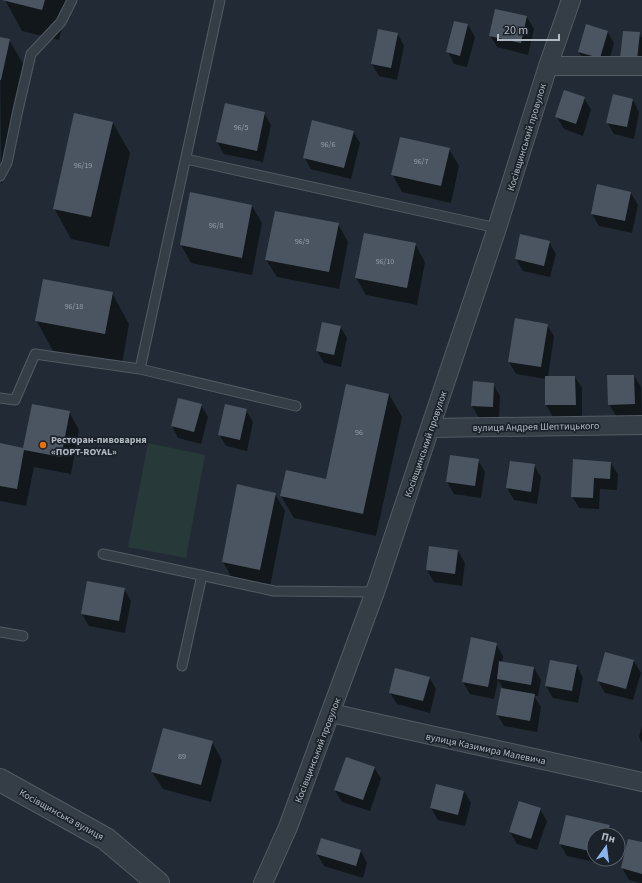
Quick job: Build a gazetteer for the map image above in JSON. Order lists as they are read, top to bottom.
{
  "streets": {
    "street": [
      "Косівщинський провулок",
      "вулиця Андрея Шептицького",
      "вулиця Казимира Малевича",
      "Косівщинська вулиця"
    ]
  },
  "crossings": [
    ["Косівщинський провулок", "вулиця Андрея Шептицького"],
    ["Косівщинський провулок", "вулиця Казимира Малевича"]
  ],
  "places": ["Ресторан-пивоварня «ПОРТ-ROYAL»"],
  "house_numbers": [
    "96/5",
    "96/6",
    "96/7",
    "96/19",
    "96/8",
    "96/9",
    "96/10",
    "96/18",
    "96",
    "89"
  ],
  "scale_bar": "20 m",
  "north": "top"
}
